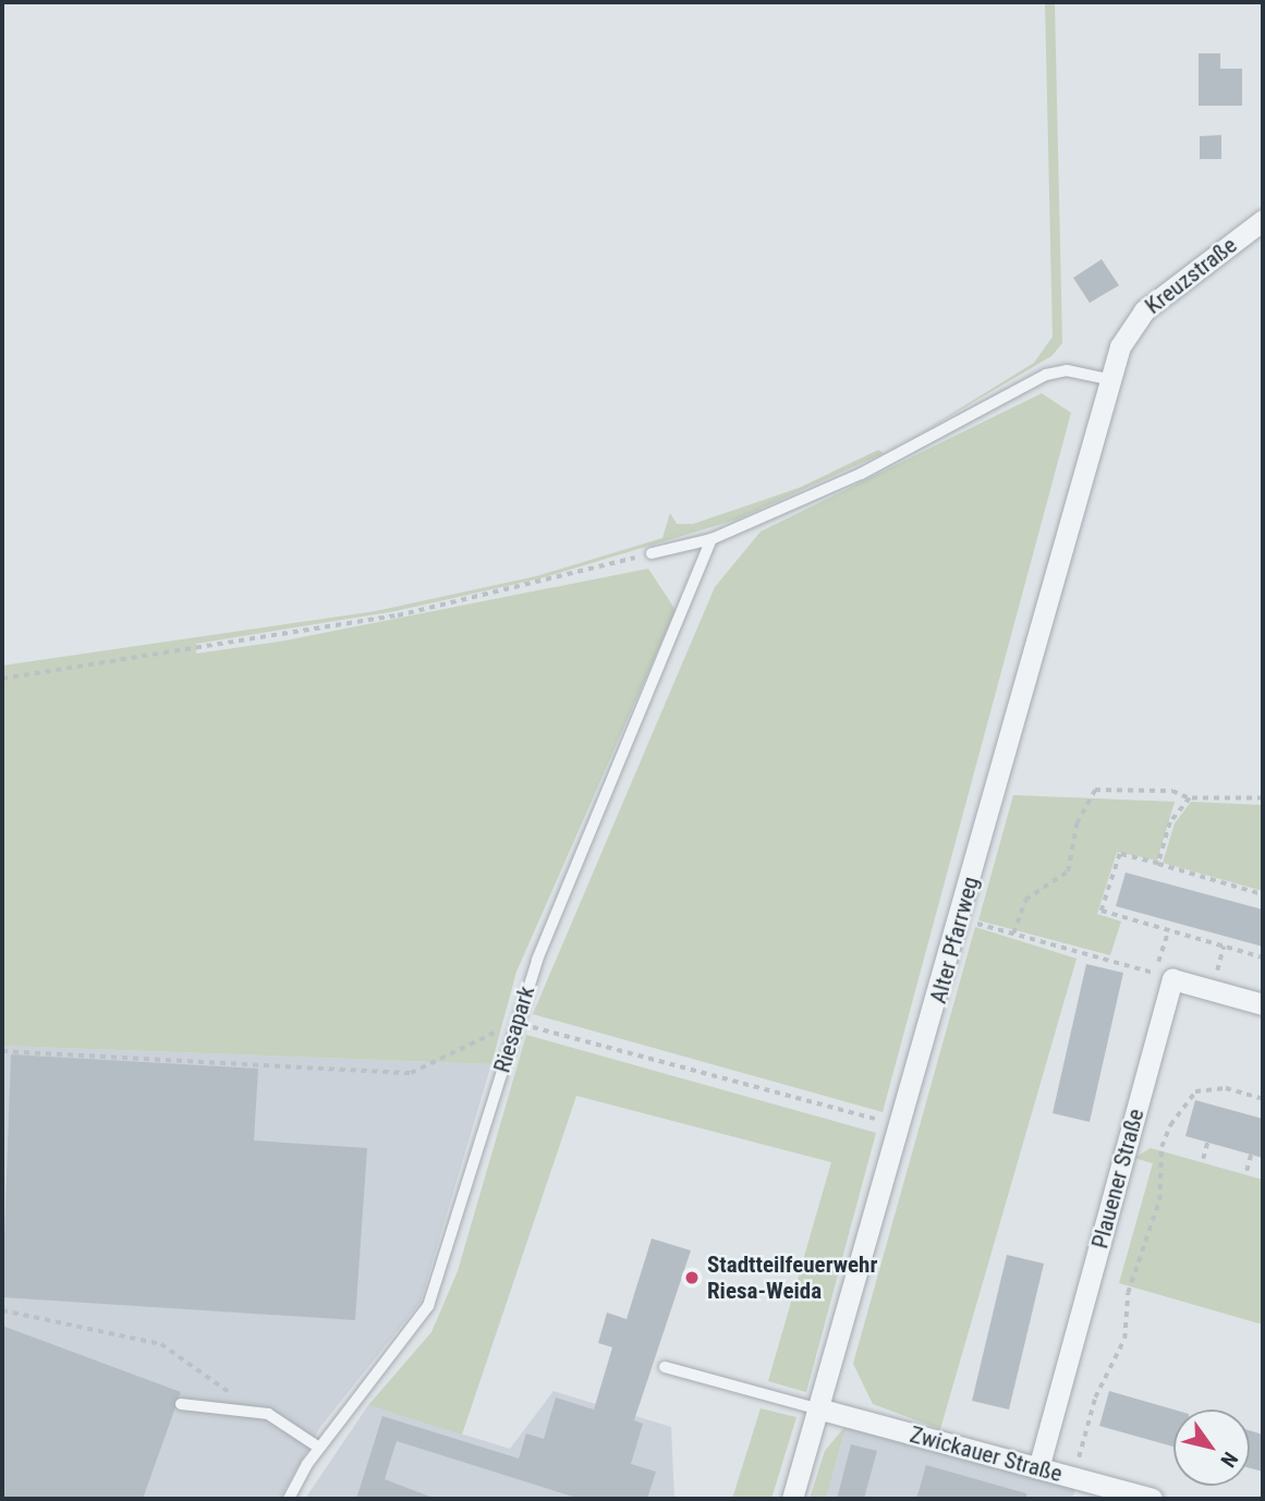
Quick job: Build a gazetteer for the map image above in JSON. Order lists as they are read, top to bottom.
{
  "streets": {
    "street": [
      "Kreuzstraße",
      "Alter Pfarrweg",
      "Plauener Straße",
      "Zwickauer Straße"
    ],
    "lane": ["Riesapark"]
  },
  "crossings": [
    ["Kreuzstraße", "Alter Pfarrweg"],
    ["Alter Pfarrweg", "Zwickauer Straße"],
    ["Plauener Straße", "Zwickauer Straße"]
  ],
  "places": ["Stadtteilfeuerwehr Riesa-Weida"],
  "north": "bottom right"
}
